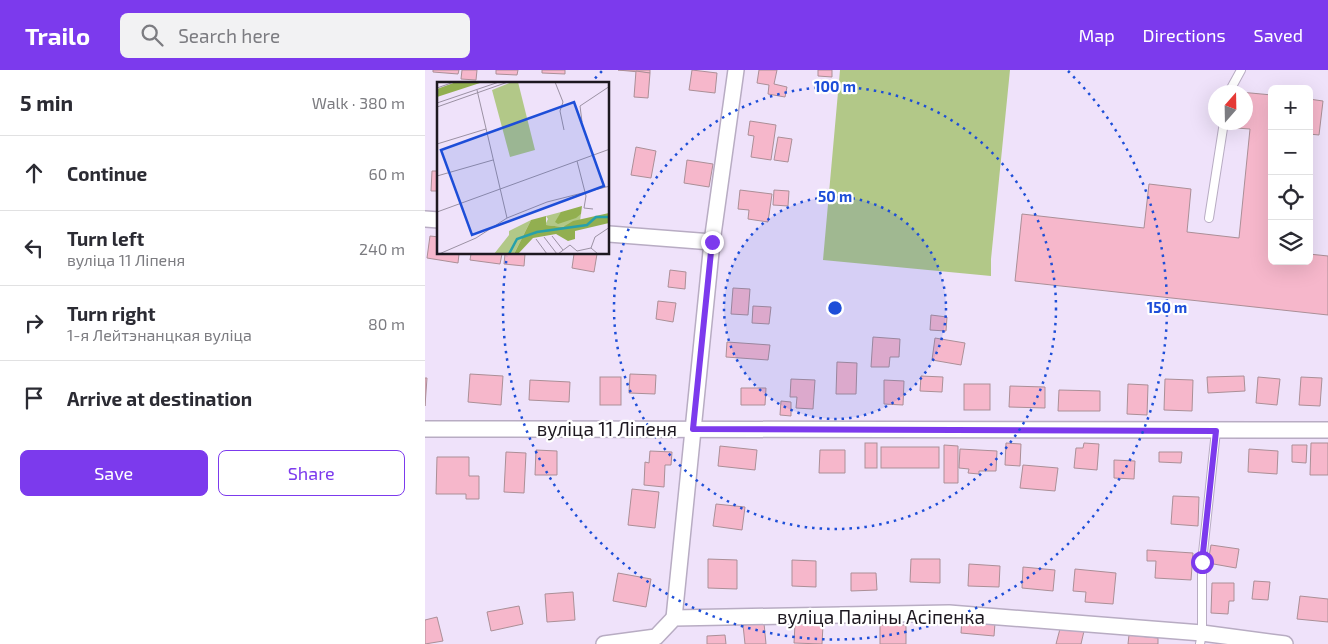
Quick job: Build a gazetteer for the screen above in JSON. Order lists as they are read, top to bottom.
{
  "streets": {
    "street": ["вуліца 11 Ліпеня", "вуліца Паліны Асіпенка"]
  },
  "north": "top",
  "page": {
    "header": "Trailo",
    "search": "Search here",
    "nav": ["Map", "Directions", "Saved"],
    "heading": ["5 min", "Walk · 380 m"],
    "map_buttons": ["+", "−"],
    "list": [
      ["Continue", "60 m"],
      ["Turn left", "вуліца 11 Ліпеня", "240 m"],
      ["Turn right", "1-я Лейтэнанцкая вуліца", "80 m"],
      "Arrive at destination"
    ],
    "buttons": ["Save", "Share"]
  },
  "rings": ["100 m", "50 m", "150 m"]
}
